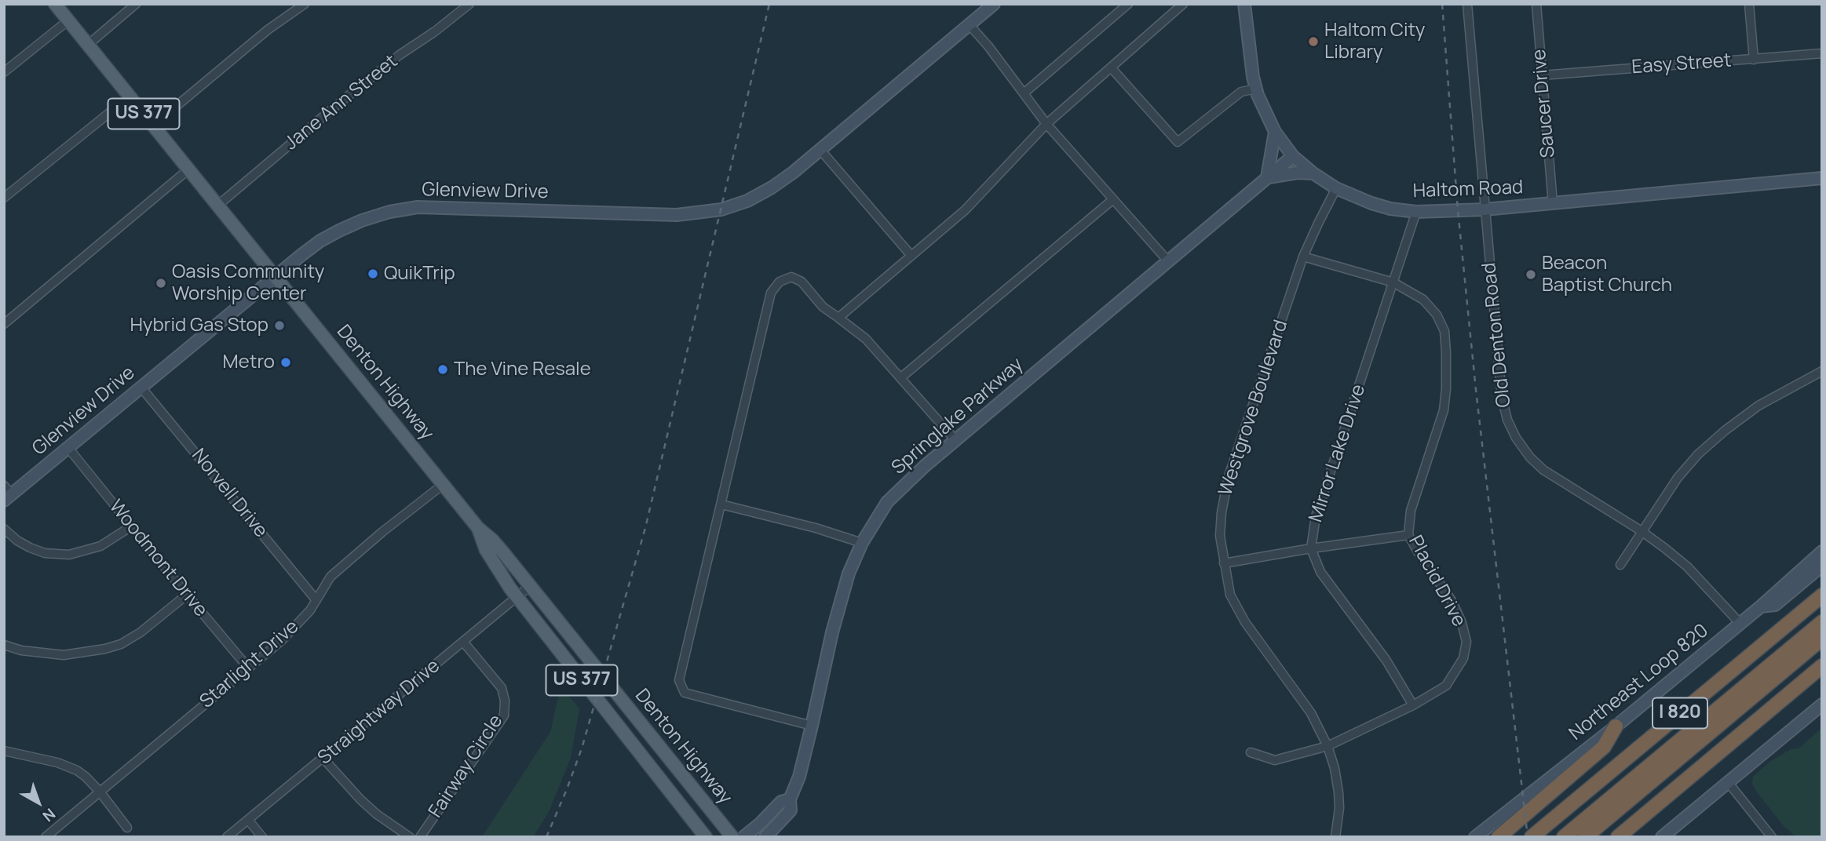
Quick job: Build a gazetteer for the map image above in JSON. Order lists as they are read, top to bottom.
{
  "streets": {
    "highway": ["I 820"],
    "main road": [
      "US 377",
      "Haltom Road",
      "Glenview Drive",
      "Denton Highway",
      "Springlake Parkway",
      "Northeast Loop 820"
    ],
    "street": [
      "Easy Street",
      "Jane Ann Street",
      "Saucer Drive",
      "Old Denton Road",
      "Westgrove Boulevard",
      "Mirror Lake Drive",
      "Norvell Drive",
      "Woodmont Drive",
      "Placid Drive",
      "Starlight Drive",
      "Straightway Drive",
      "Fairway Circle"
    ]
  },
  "crossings": [
    ["Easy Street", "Saucer Drive"],
    ["Jane Ann Street", "Denton Highway"],
    ["Saucer Drive", "Haltom Road"],
    ["Haltom Road", "Old Denton Road"],
    ["Haltom Road", "Westgrove Boulevard"],
    ["Haltom Road", "Springlake Parkway"],
    ["Haltom Road", "Mirror Lake Drive"],
    ["Glenview Drive", "Denton Highway"],
    ["Glenview Drive", "Norvell Drive"],
    ["Glenview Drive", "Woodmont Drive"],
    ["Old Denton Road", "Northeast Loop 820"],
    ["Denton Highway", "Starlight Drive"],
    ["Denton Highway", "Straightway Drive"],
    ["Westgrove Boulevard", "Placid Drive"],
    ["Mirror Lake Drive", "Placid Drive"],
    ["Norvell Drive", "Starlight Drive"],
    ["Woodmont Drive", "Starlight Drive"],
    ["Straightway Drive", "Fairway Circle"]
  ],
  "places": [
    "Haltom City Library",
    "QuikTrip",
    "Beacon Baptist Church",
    "Oasis Community Worship Center",
    "Hybrid Gas Stop",
    "Metro",
    "The Vine Resale"
  ],
  "north": "bottom right"
}
